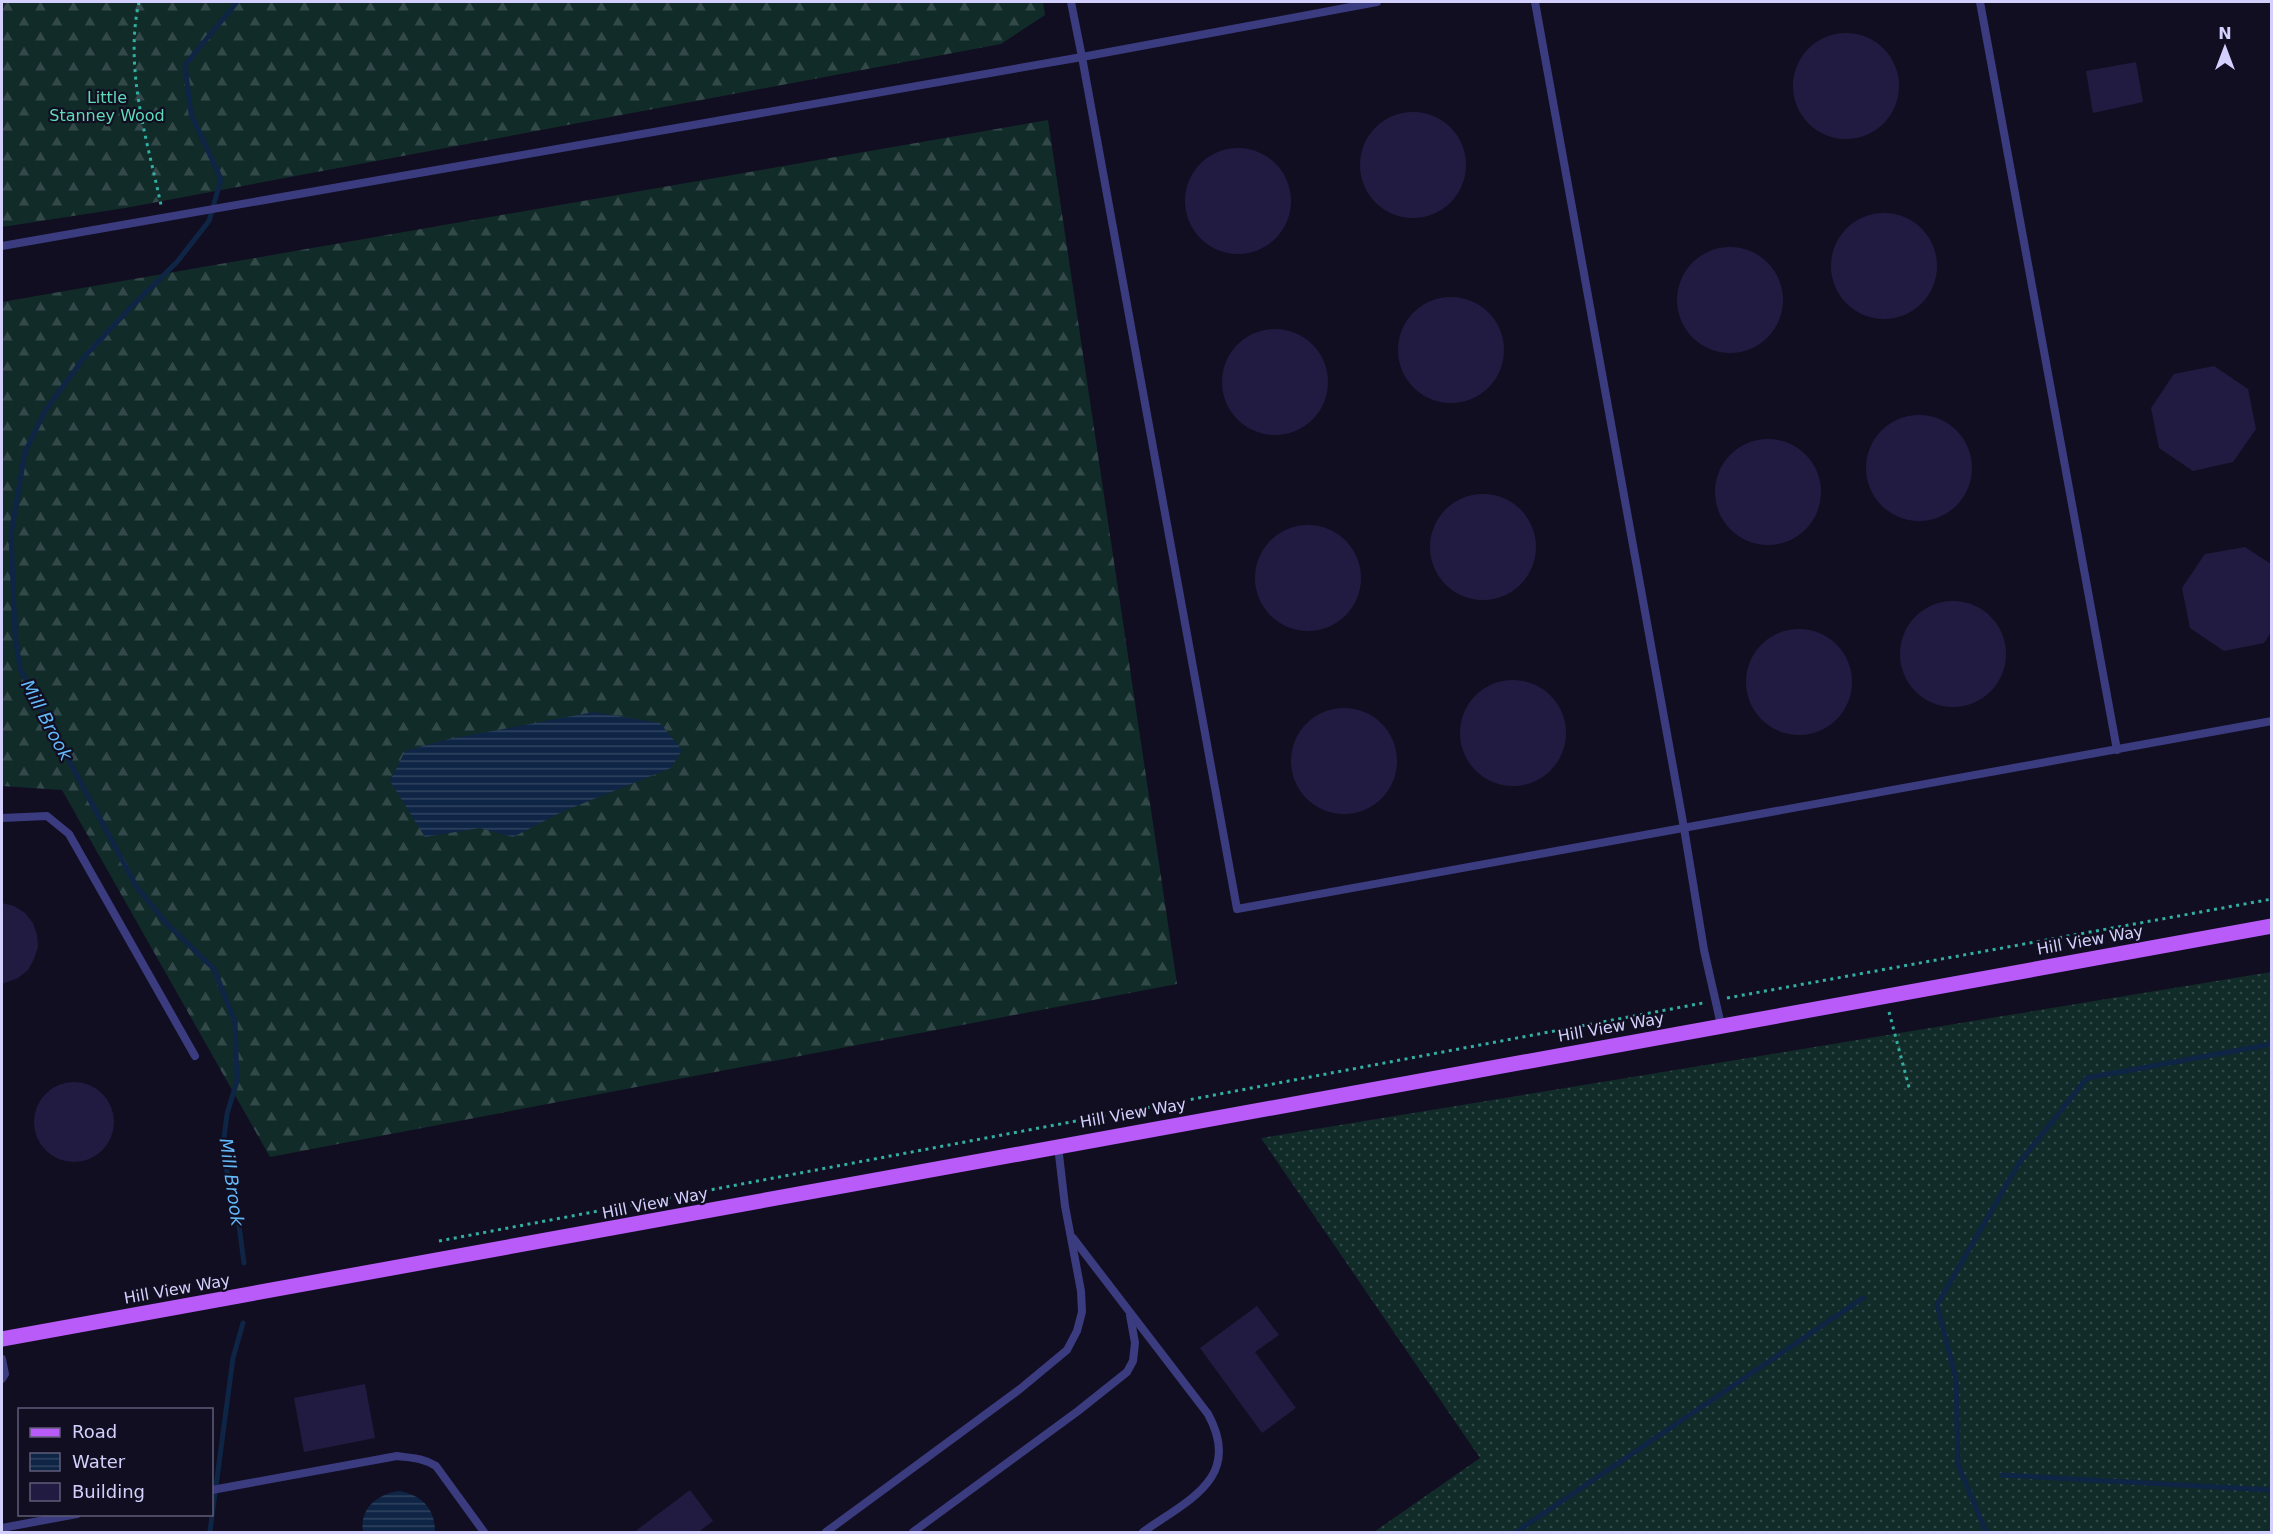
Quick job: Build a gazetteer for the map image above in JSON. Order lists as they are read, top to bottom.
{
  "streets": {
    "main road": ["Hill View Way"]
  },
  "water": ["Mill Brook"],
  "parks": ["Little Stanney Wood"],
  "legend": ["Road", "Water", "Building"],
  "north": "top"
}
